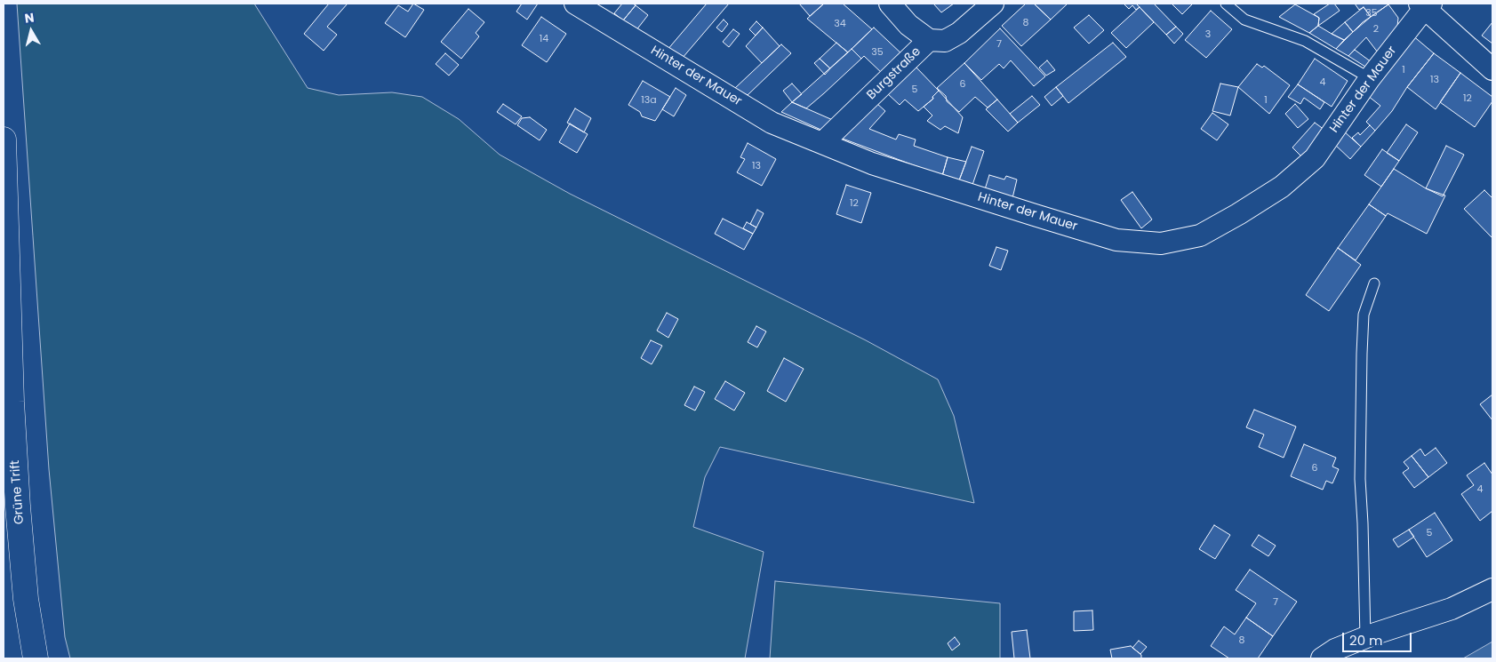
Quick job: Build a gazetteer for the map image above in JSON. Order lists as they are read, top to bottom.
{
  "streets": {
    "main road": ["Grüne Trift"],
    "street": ["Burgstraße", "Hinter der Mauer"]
  },
  "crossings": [
    ["Burgstraße", "Hinter der Mauer"]
  ],
  "house_numbers": [
    "35",
    "8",
    "34",
    "2",
    "3",
    "14",
    "7",
    "35",
    "1",
    "13",
    "4",
    "6",
    "5",
    "12",
    "13a",
    "1",
    "13",
    "12",
    "6",
    "4",
    "5",
    "7",
    "8"
  ],
  "scale_bar": "20 m",
  "north": "top"
}
